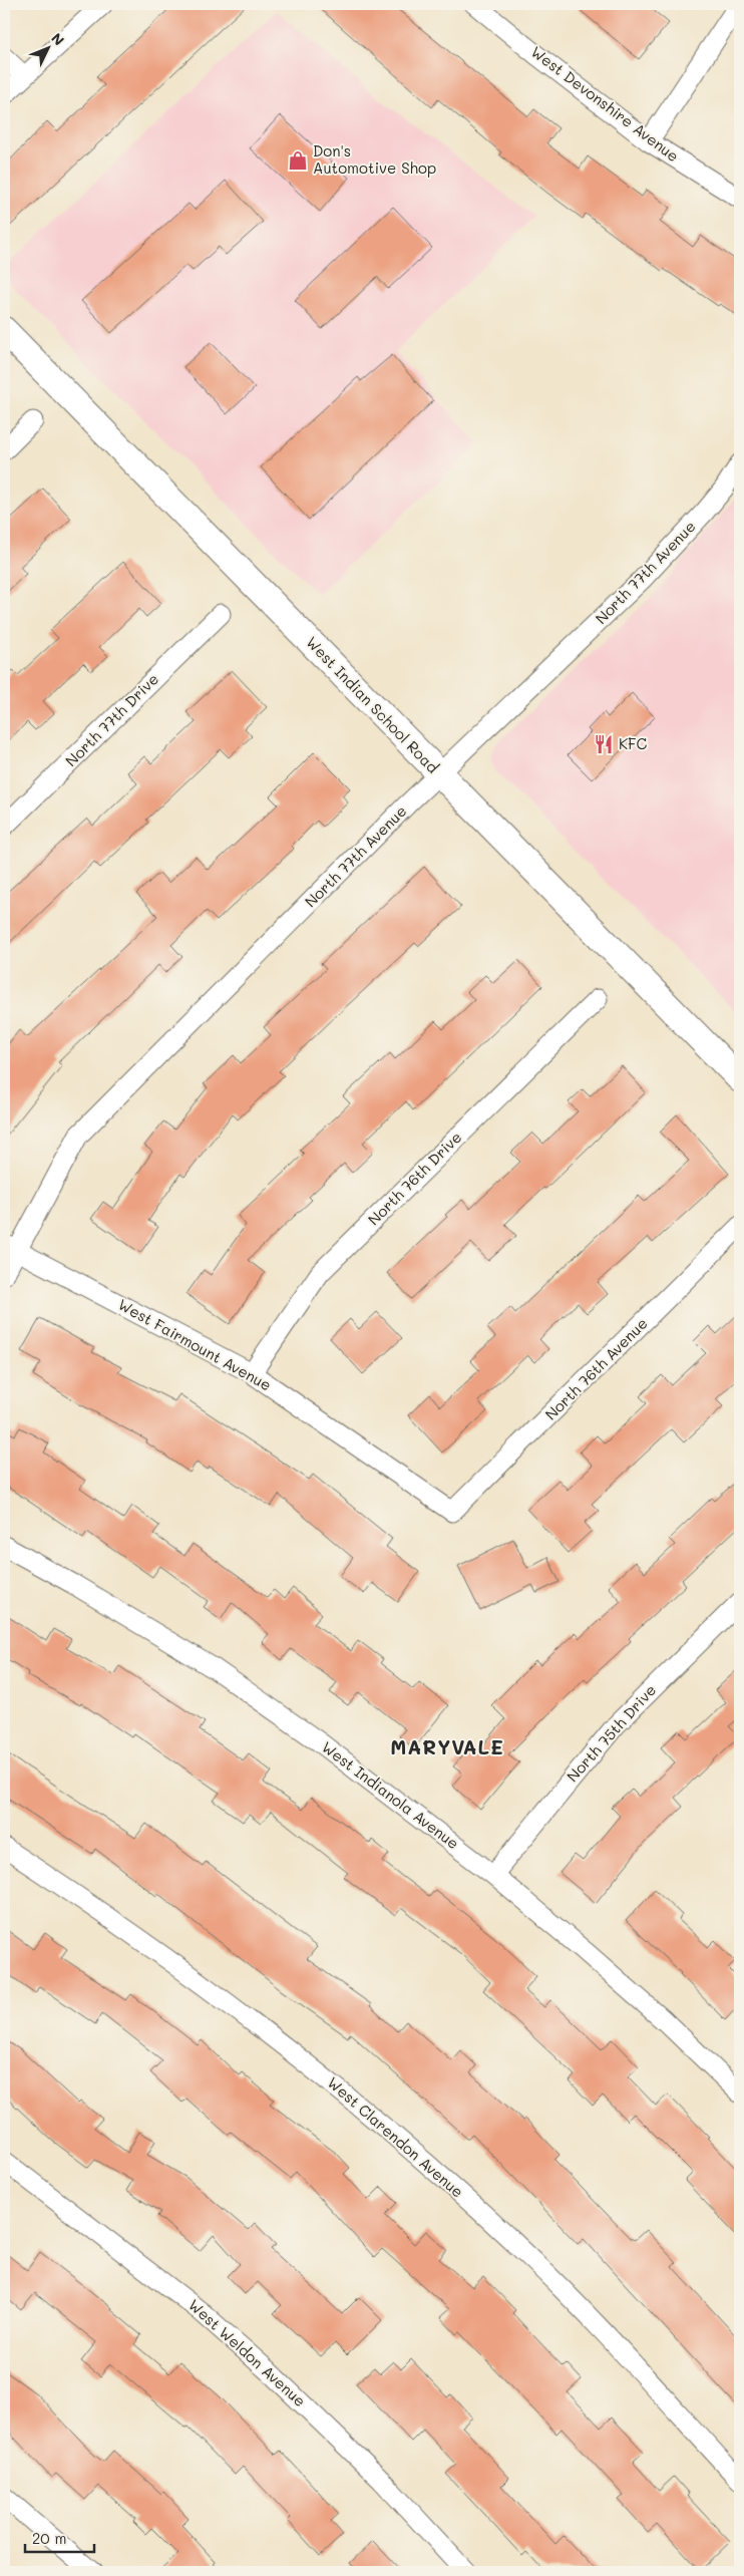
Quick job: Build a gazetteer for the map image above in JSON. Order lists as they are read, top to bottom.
{
  "streets": {
    "main road": ["West Indian School Road"],
    "street": [
      "West Devonshire Avenue",
      "North 77th Avenue",
      "North 77th Drive",
      "North 76th Drive",
      "West Fairmount Avenue",
      "North 76th Avenue",
      "North 75th Drive",
      "West Indianola Avenue",
      "West Clarendon Avenue",
      "West Weldon Avenue"
    ]
  },
  "crossings": [
    ["North 77th Avenue", "West Indian School Road"],
    ["North 77th Avenue", "West Fairmount Avenue"],
    ["North 76th Drive", "West Fairmount Avenue"],
    ["West Fairmount Avenue", "North 76th Avenue"],
    ["North 75th Drive", "West Indianola Avenue"]
  ],
  "districts": ["MARYVALE"],
  "places": {
    "shop": ["Don's Automotive Shop"],
    "restaurant": ["KFC"]
  },
  "scale_bar": "20 m",
  "north": "top right"
}
